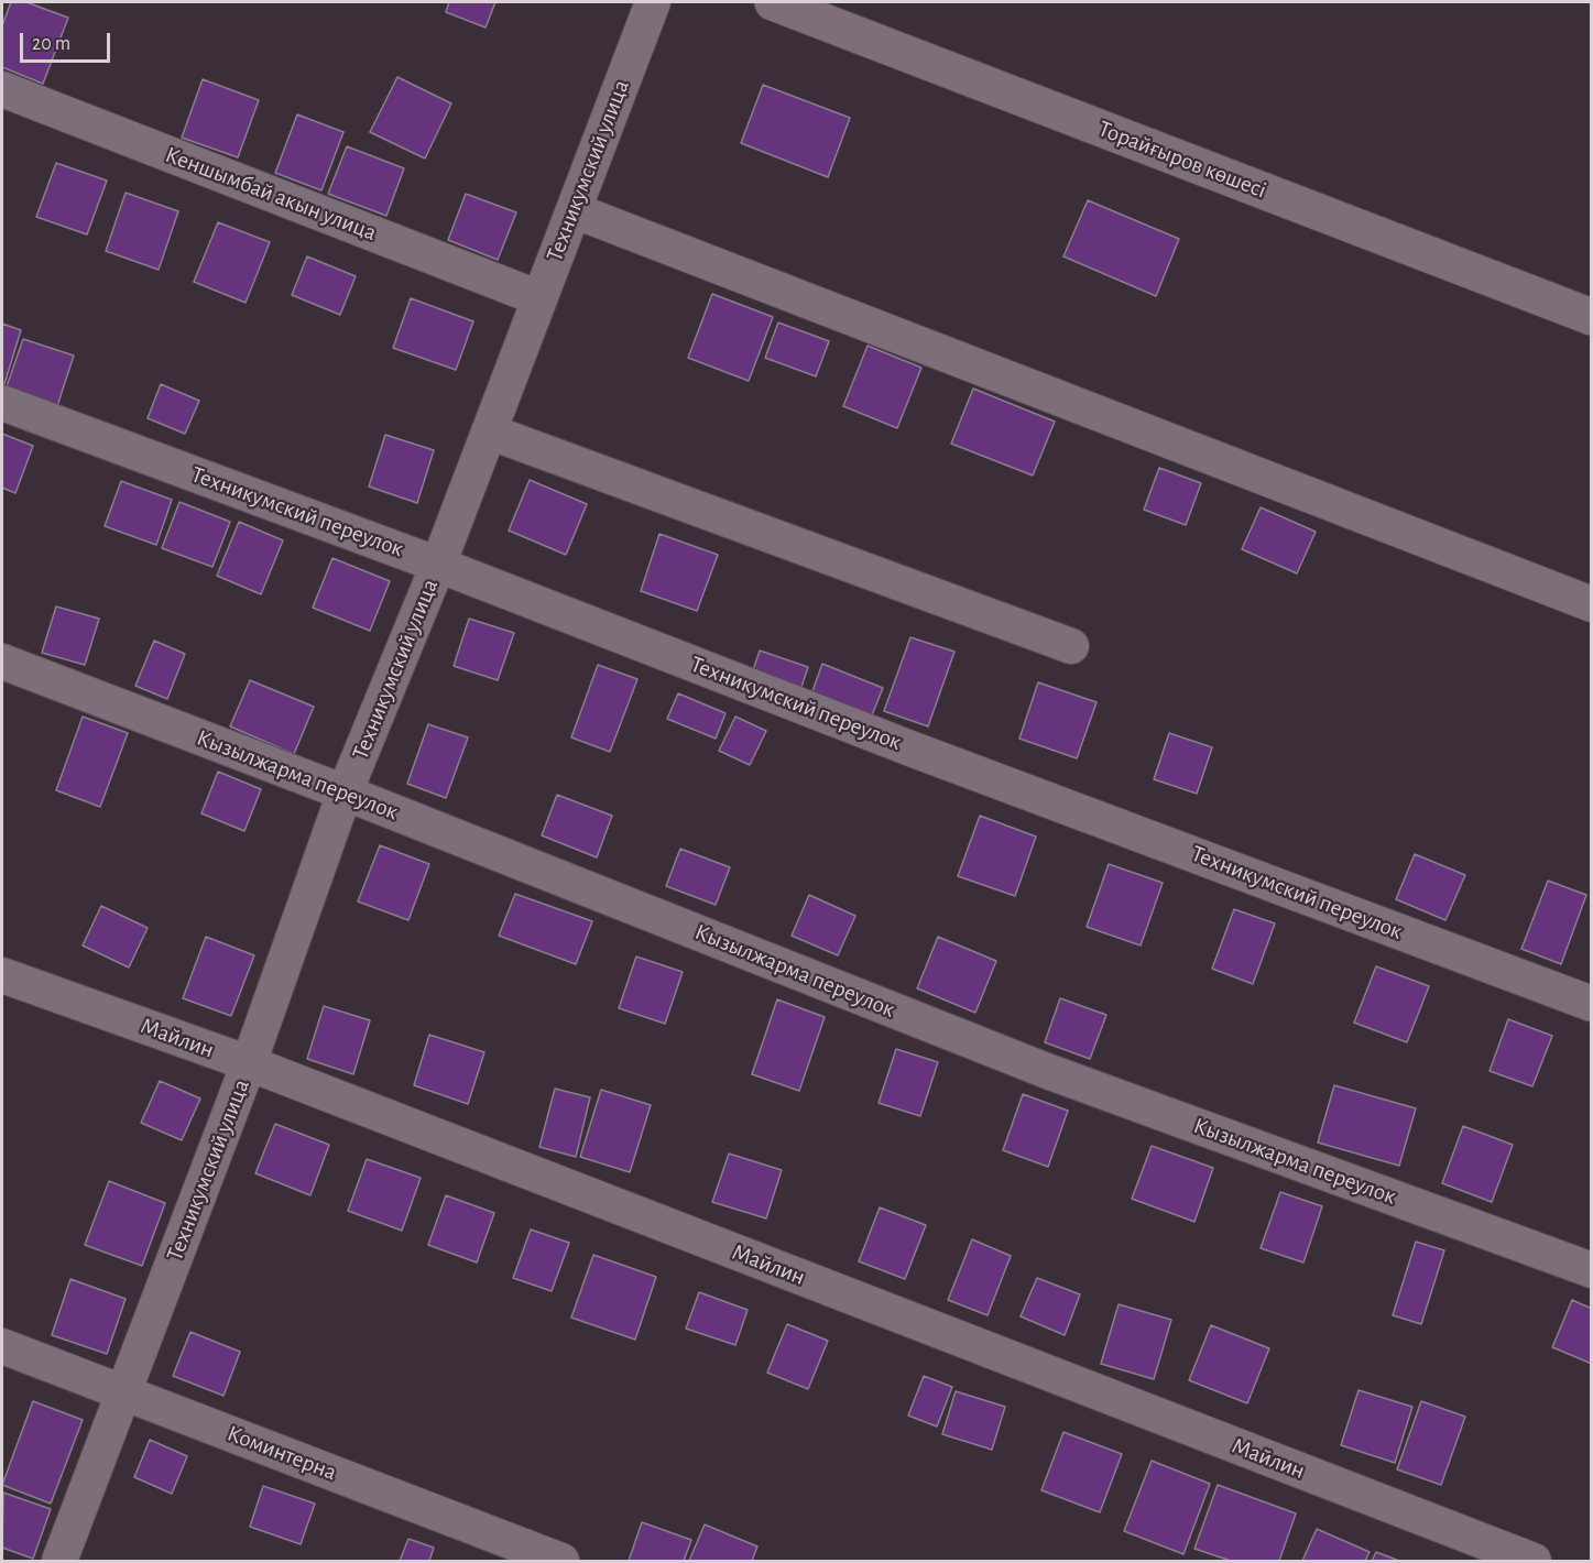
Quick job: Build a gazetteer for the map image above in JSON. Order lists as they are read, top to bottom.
{
  "streets": {
    "street": [
      "Торайғыров көшесі",
      "Техникумский улица",
      "Кеншымбай акын улица",
      "Техникумский переулок",
      "Кызылжарма переулок",
      "Майлин",
      "Коминтерна"
    ]
  },
  "crossings": [
    ["Техникумский улица", "Кеншымбай акын улица"],
    ["Техникумский улица", "Техникумский переулок"],
    ["Техникумский улица", "Кызылжарма переулок"],
    ["Техникумский улица", "Майлин"],
    ["Техникумский улица", "Коминтерна"]
  ],
  "scale_bar": "20 m"
}
